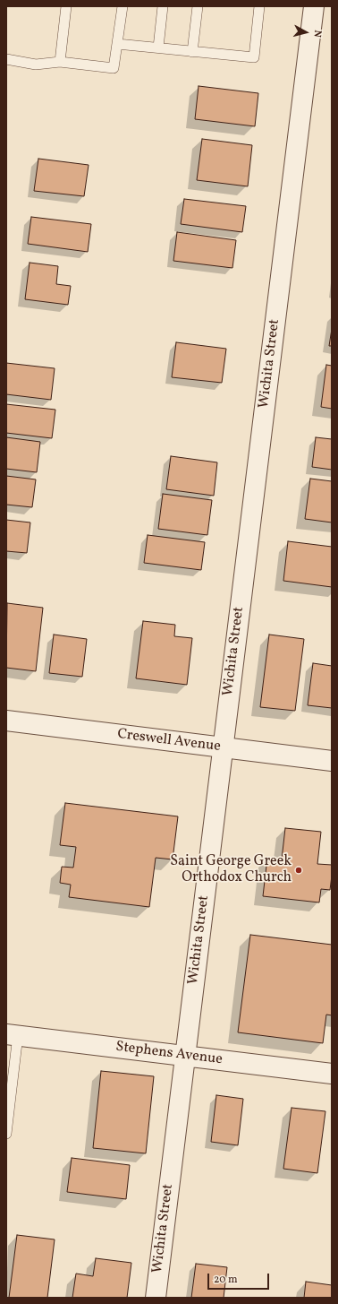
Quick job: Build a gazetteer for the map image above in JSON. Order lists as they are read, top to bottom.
{
  "streets": {
    "street": ["Wichita Street", "Creswell Avenue", "Stephens Avenue"]
  },
  "crossings": [
    ["Wichita Street", "Creswell Avenue"],
    ["Wichita Street", "Stephens Avenue"]
  ],
  "places": ["Saint George Greek Orthodox Church"],
  "scale_bar": "20 m",
  "north": "right"
}
